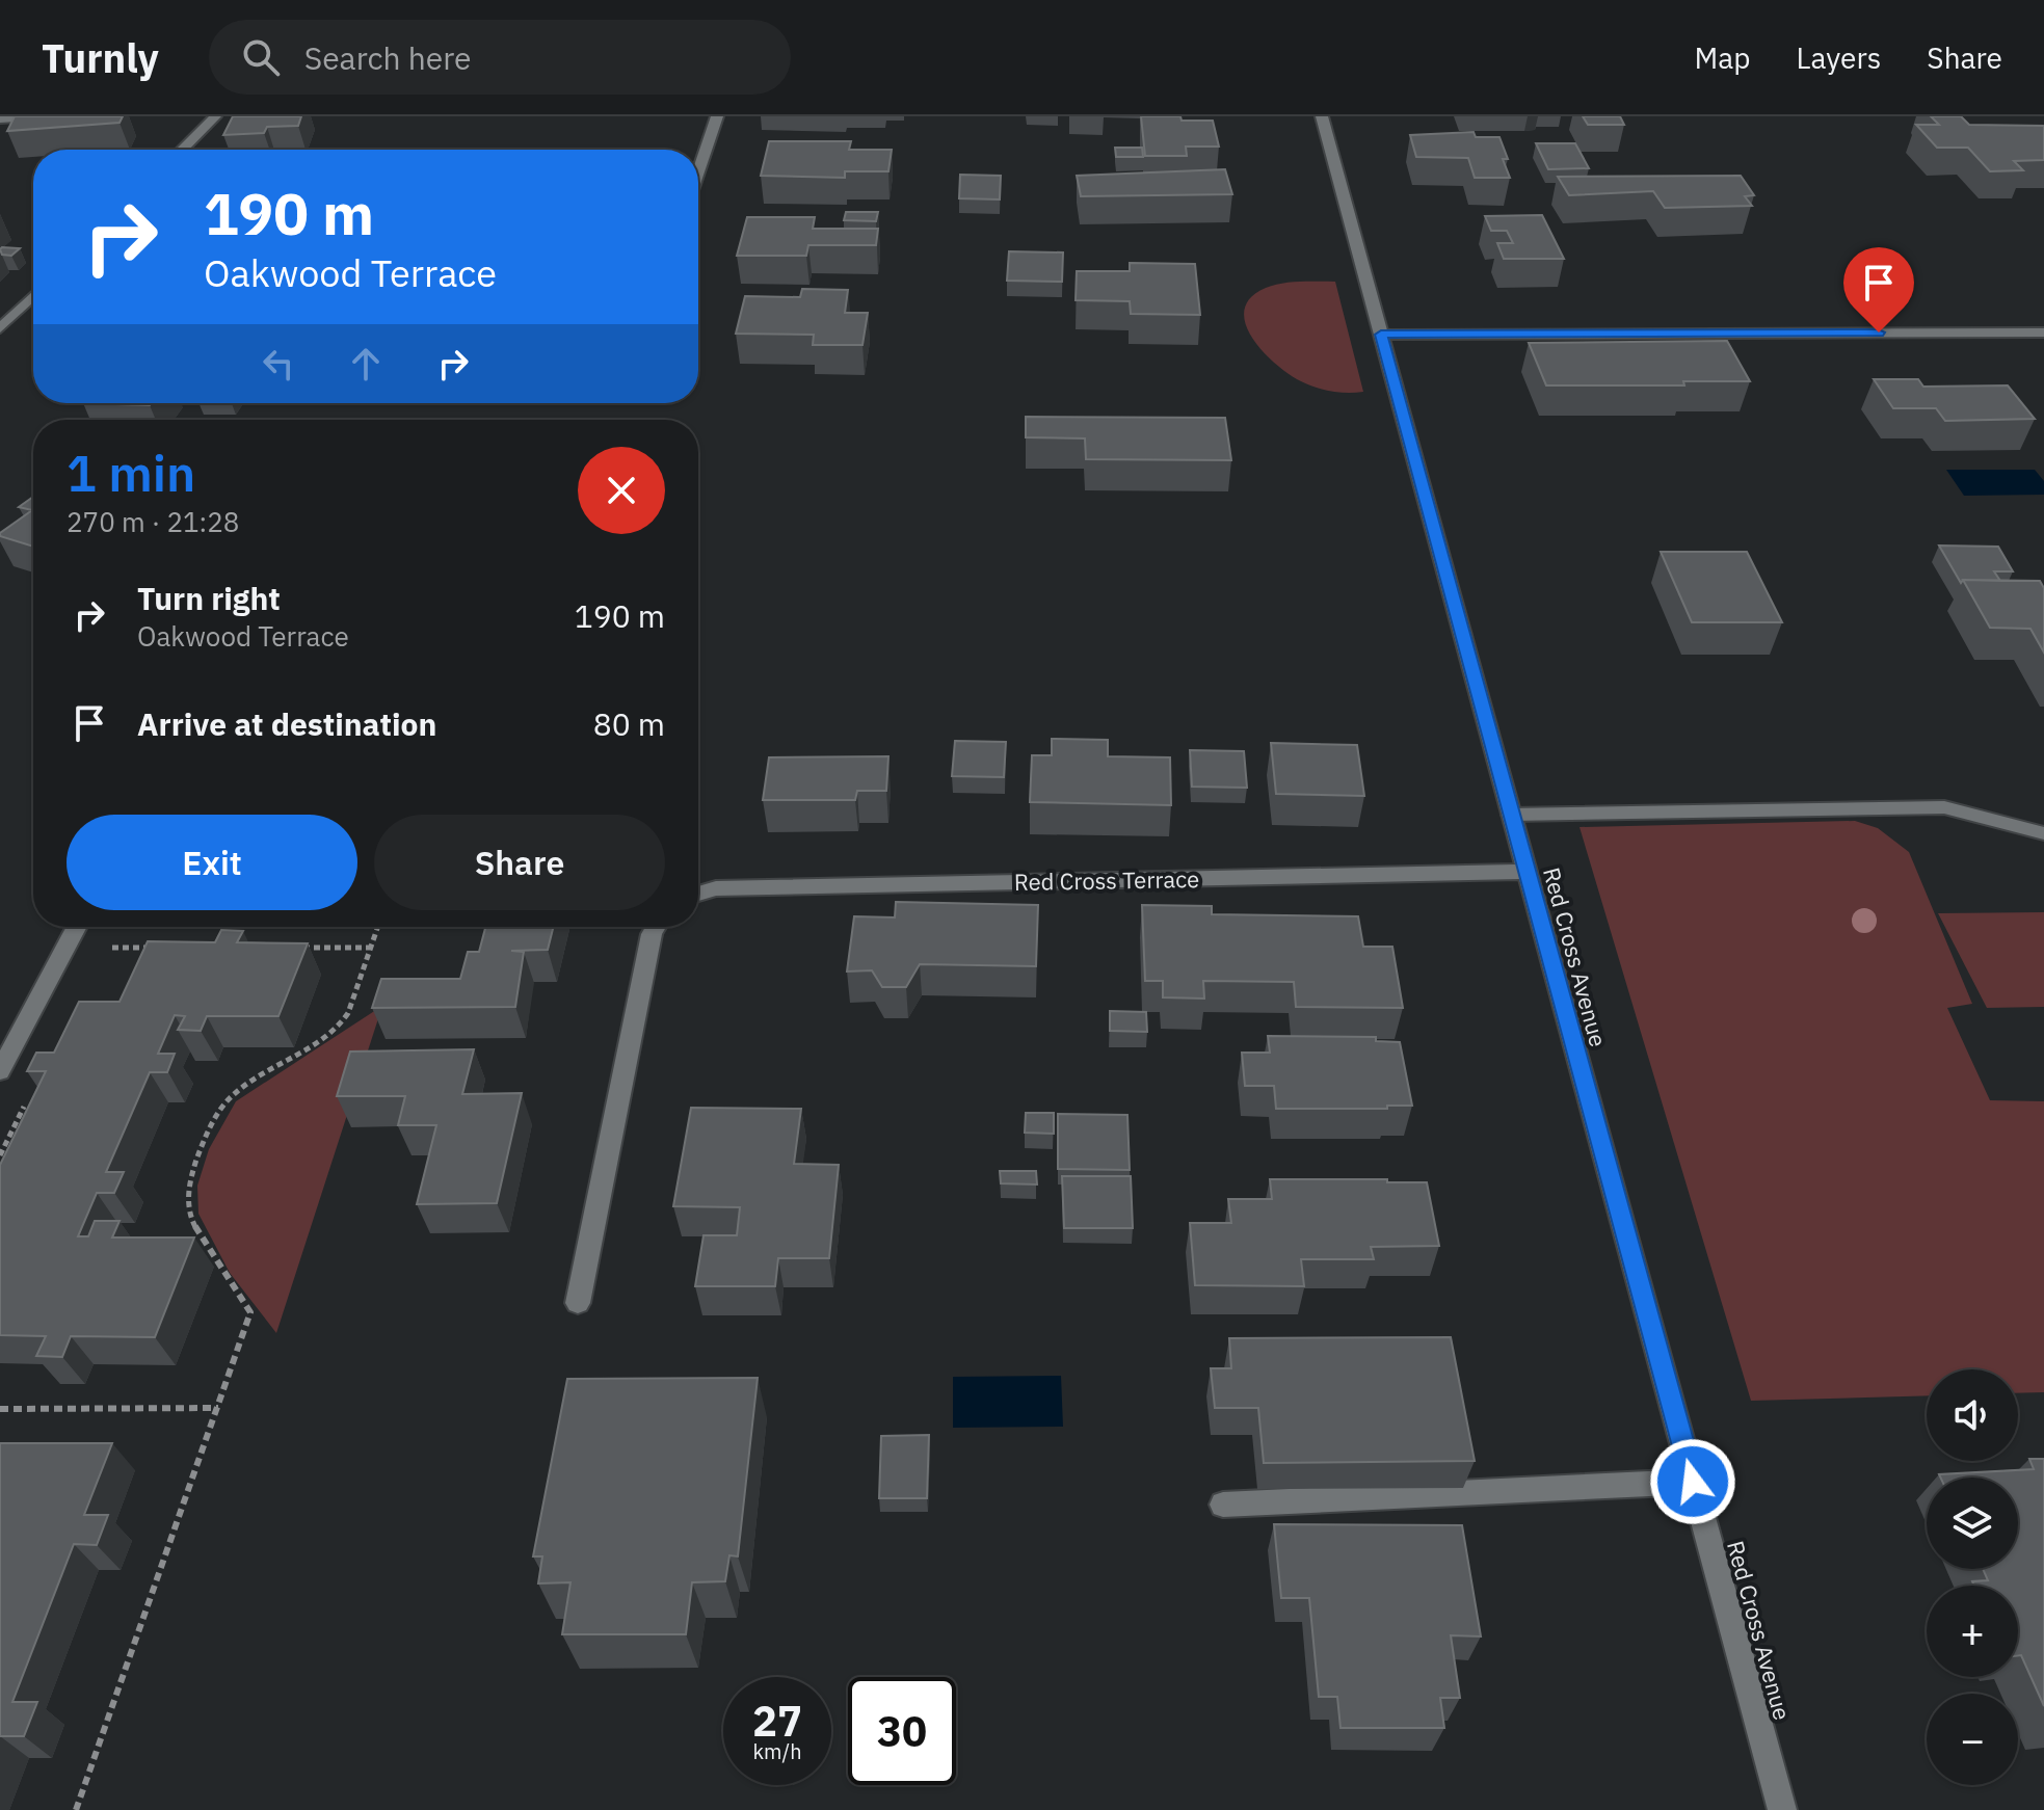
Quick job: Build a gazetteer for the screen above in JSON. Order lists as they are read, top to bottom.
{
  "streets": {
    "street": ["Red Cross Terrace", "Red Cross Avenue"]
  },
  "crossings": [
    ["Red Cross Terrace", "Red Cross Avenue"]
  ],
  "page": {
    "header": "Turnly",
    "search": "Search here",
    "nav": ["Map", "Layers", "Share"],
    "turn": ["190 m", "Oakwood Terrace"],
    "heading": ["1 min", "270 m · 21:28"],
    "list": [
      {
        "name": "Turn right",
        "note": "Oakwood Terrace",
        "value": "190 m"
      },
      {
        "name": "Arrive at destination",
        "value": "80 m"
      }
    ],
    "buttons": ["Exit", "Share"],
    "map_buttons": ["+", "−"],
    "speed": "27 km/h",
    "limit": "30"
  }
}
